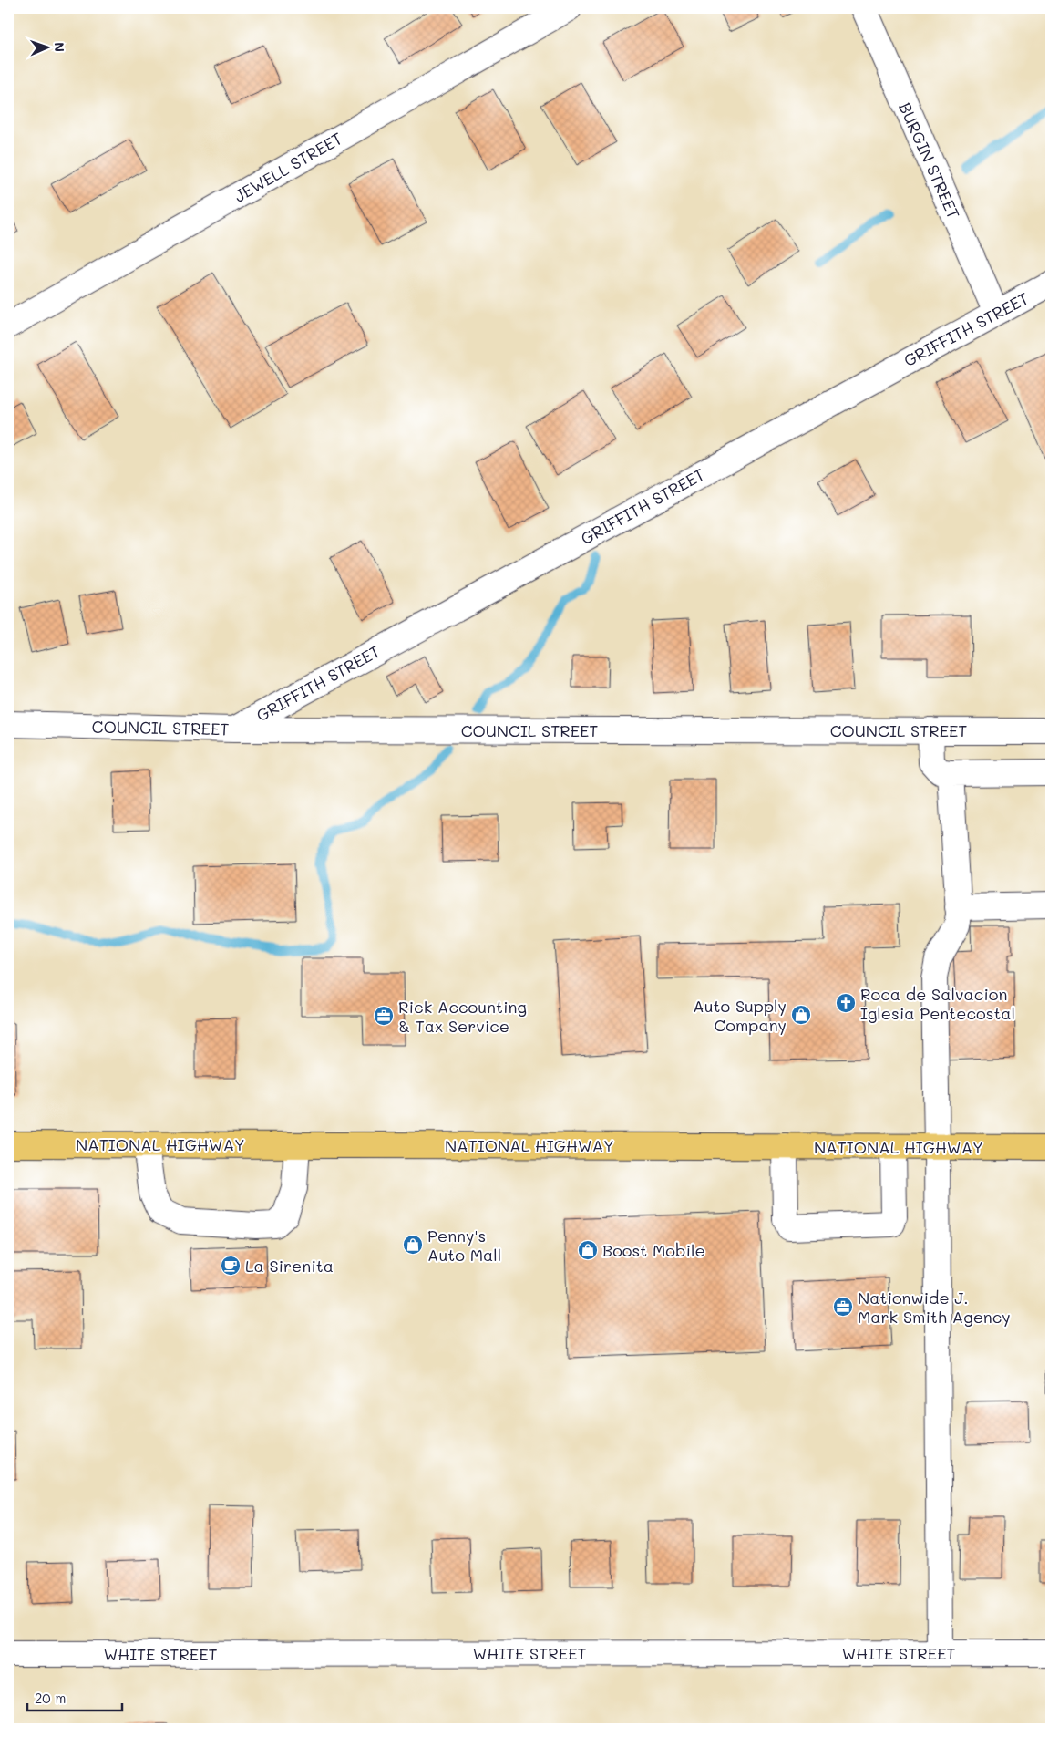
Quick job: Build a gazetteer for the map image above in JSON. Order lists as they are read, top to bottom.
{
  "streets": {
    "main road": ["NATIONAL HIGHWAY"],
    "street": [
      "BURGIN STREET",
      "JEWELL STREET",
      "GRIFFITH STREET",
      "COUNCIL STREET",
      "WHITE STREET"
    ]
  },
  "crossings": [
    ["BURGIN STREET", "GRIFFITH STREET"],
    ["GRIFFITH STREET", "COUNCIL STREET"]
  ],
  "places": {
    "church": ["Roca de Salvacion Iglesia Pentecostal"],
    "shop": ["Auto Supply Company", "Penny's Auto Mall", "Boost Mobile"],
    "office": ["Rick Accounting & Tax Service", "Nationwide J. Mark Smith Agency"],
    "cafe": ["La Sirenita"]
  },
  "scale_bar": "20 m",
  "north": "right"
}
